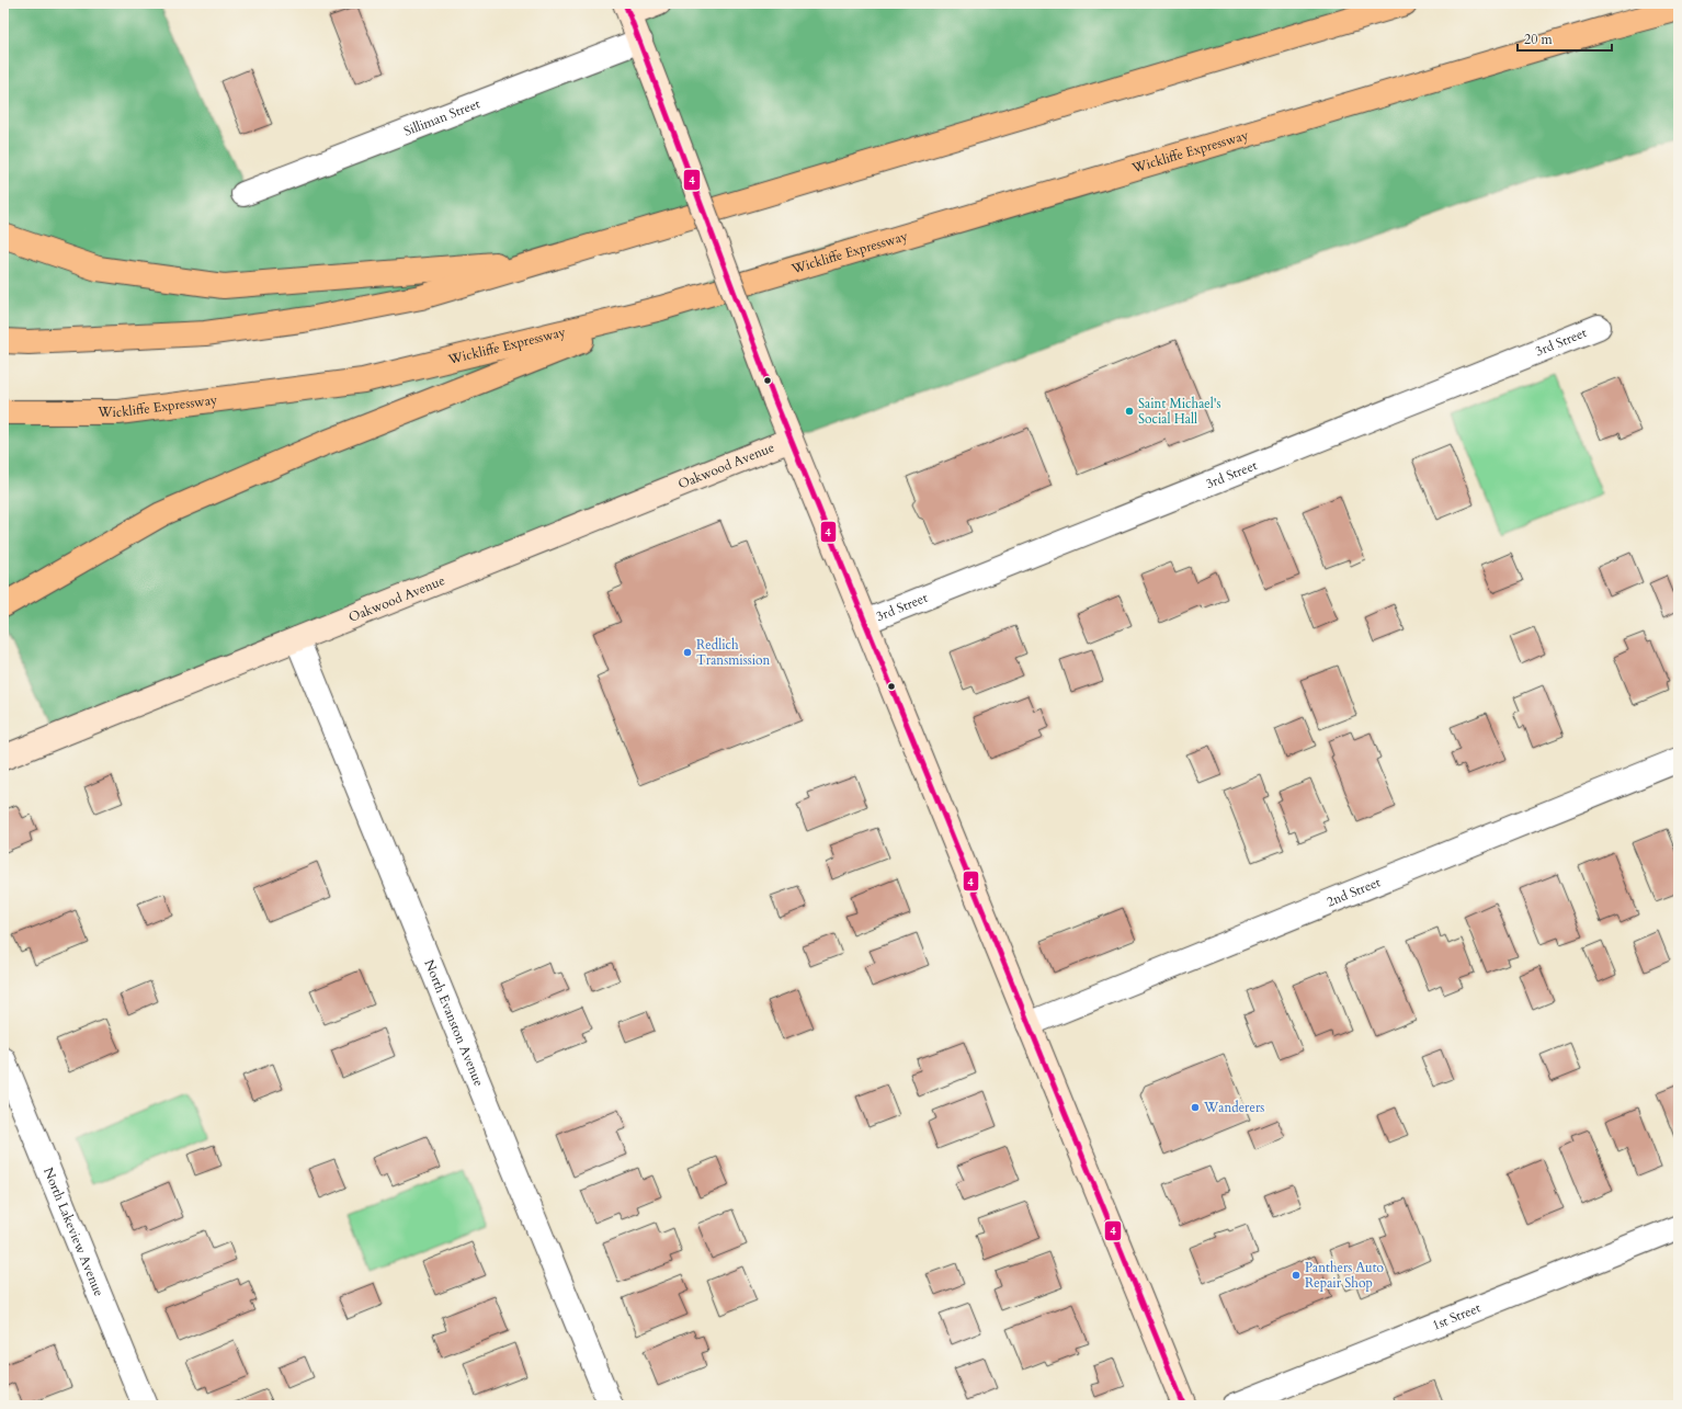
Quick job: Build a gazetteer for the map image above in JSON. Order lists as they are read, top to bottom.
{
  "streets": {
    "highway": ["Wickliffe Expressway"],
    "street": [
      "Silliman Street",
      "3rd Street",
      "Oakwood Avenue",
      "2nd Street",
      "North Evanston Avenue",
      "North Lakeview Avenue",
      "1st Street"
    ]
  },
  "crossings": [
    ["Oakwood Avenue", "North Evanston Avenue"]
  ],
  "places": [
    "Saint Michael's Social Hall",
    "Redlich Transmission",
    "Wanderers",
    "Panthers Auto Repair Shop"
  ],
  "lines": ["transit line 4"],
  "scale_bar": "20 m"
}
